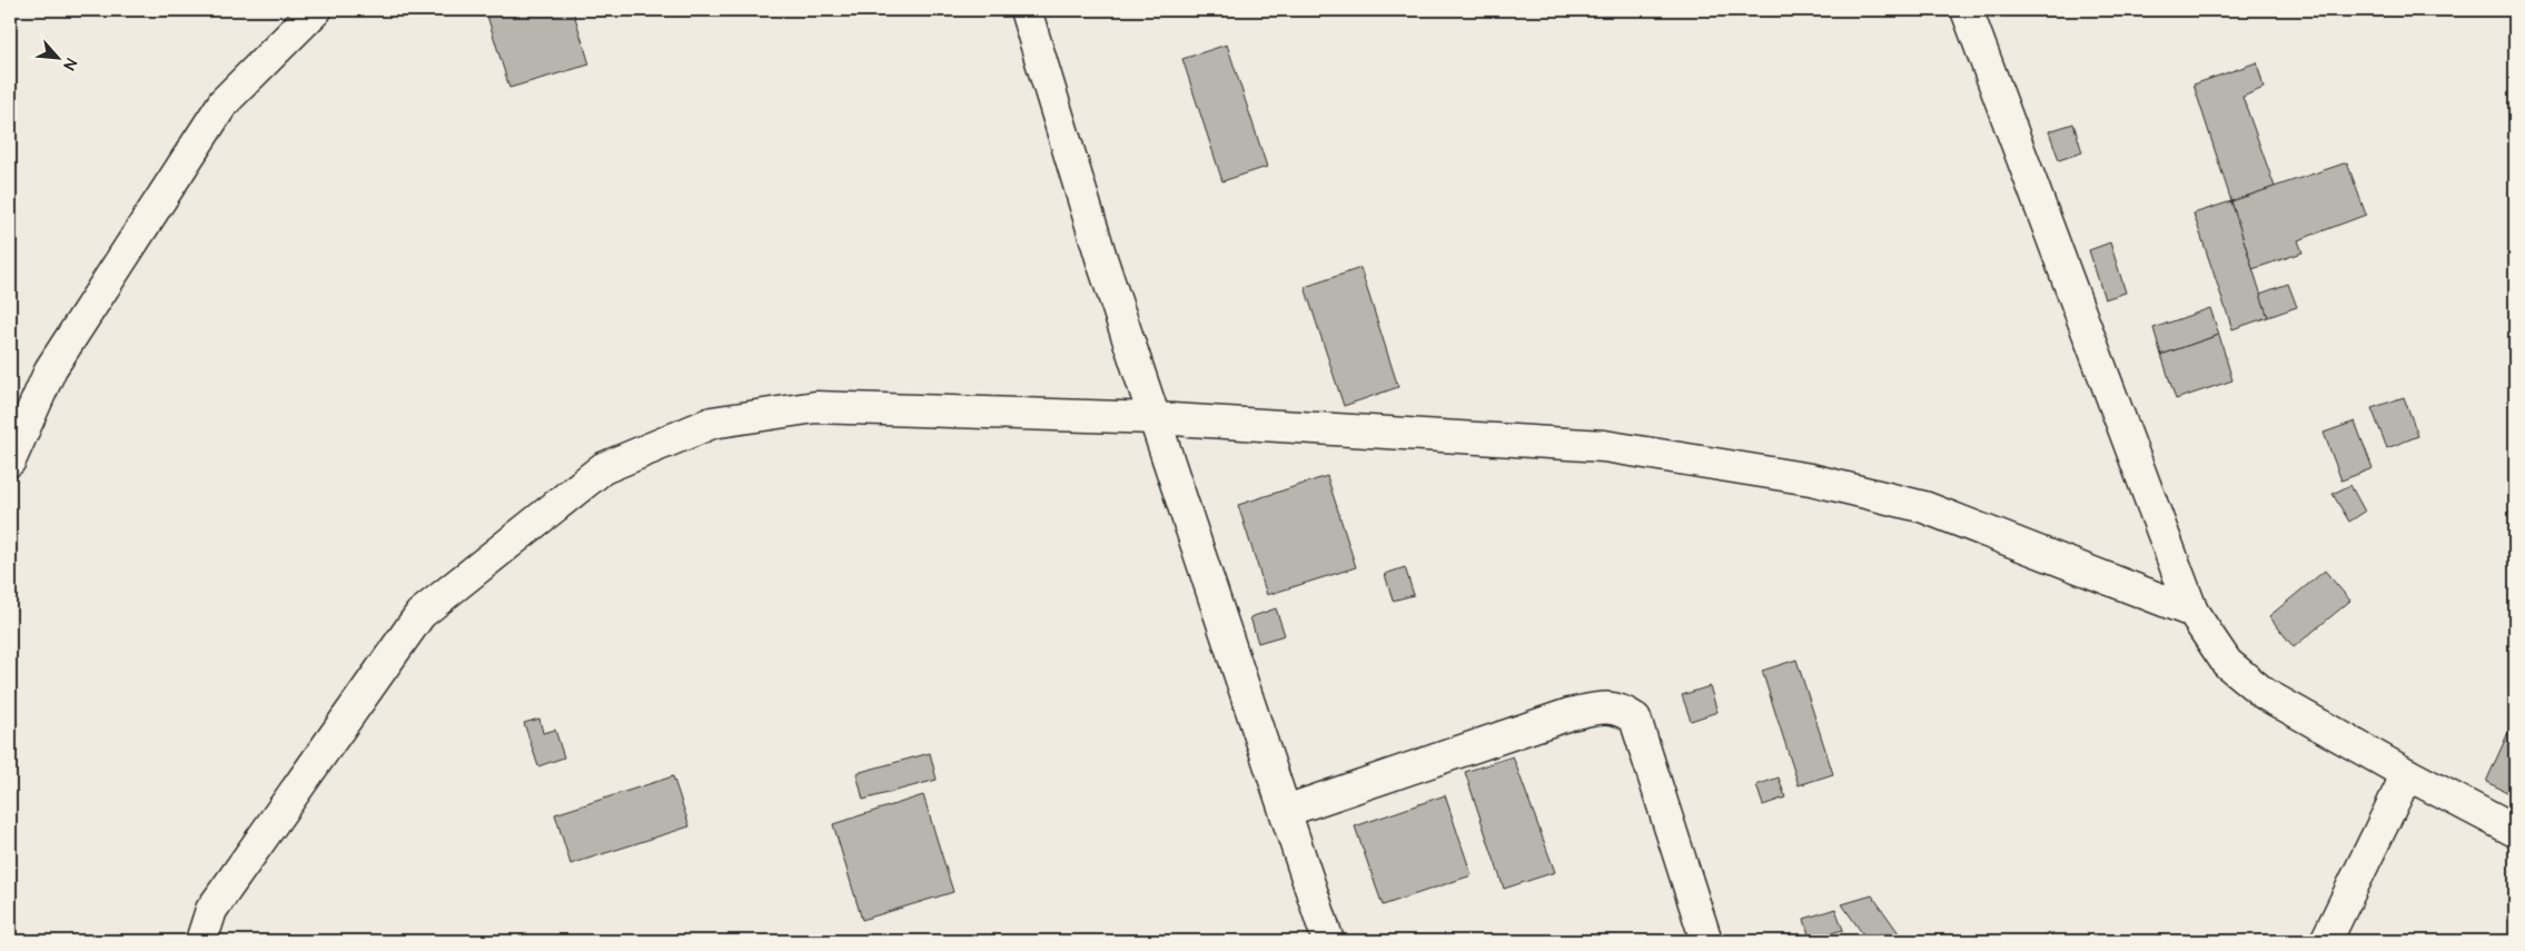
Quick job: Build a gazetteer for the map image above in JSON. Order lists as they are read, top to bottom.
{
  "north": "bottom right"
}
